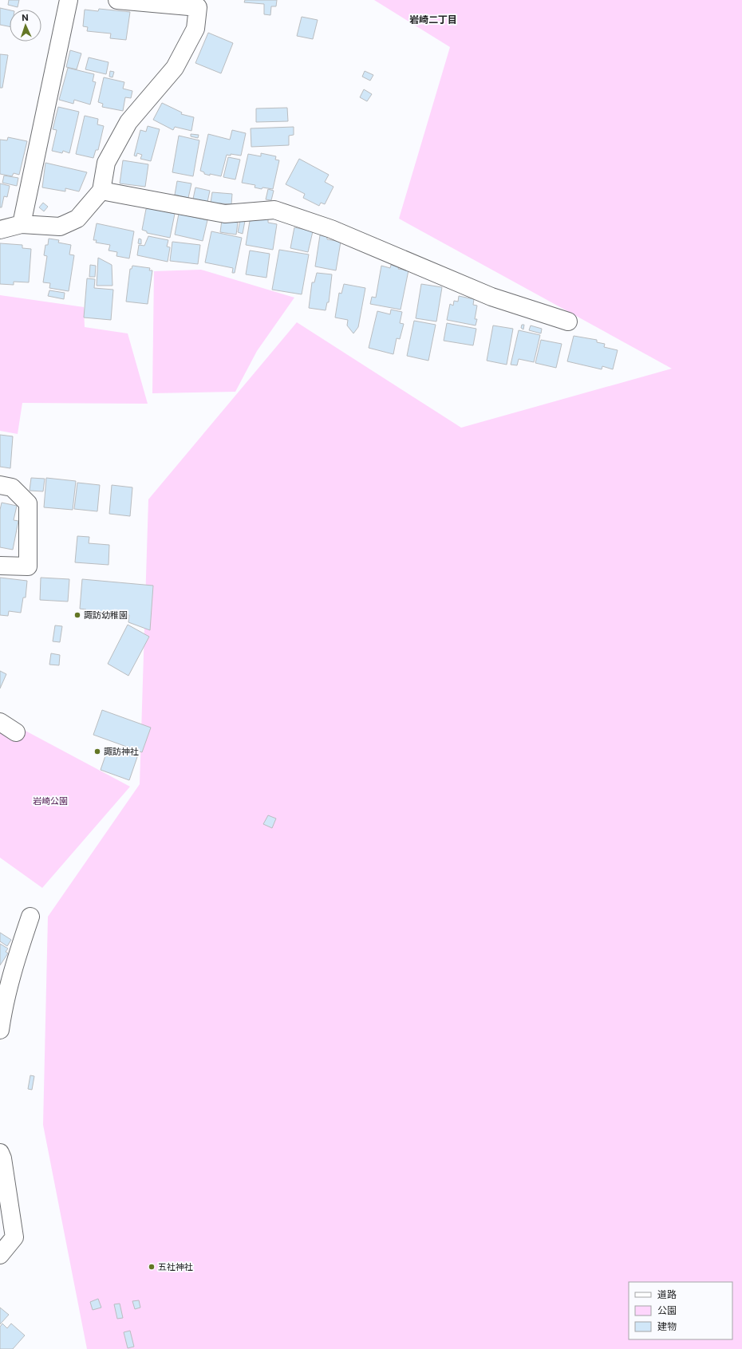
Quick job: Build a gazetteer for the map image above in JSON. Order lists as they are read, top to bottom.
{
  "districts": ["岩崎二丁目"],
  "parks": ["岩崎公園"],
  "places": ["諏訪幼稚園", "諏訪神社", "五社神社"],
  "legend": ["道路", "公園", "建物"],
  "north": "top"
}
